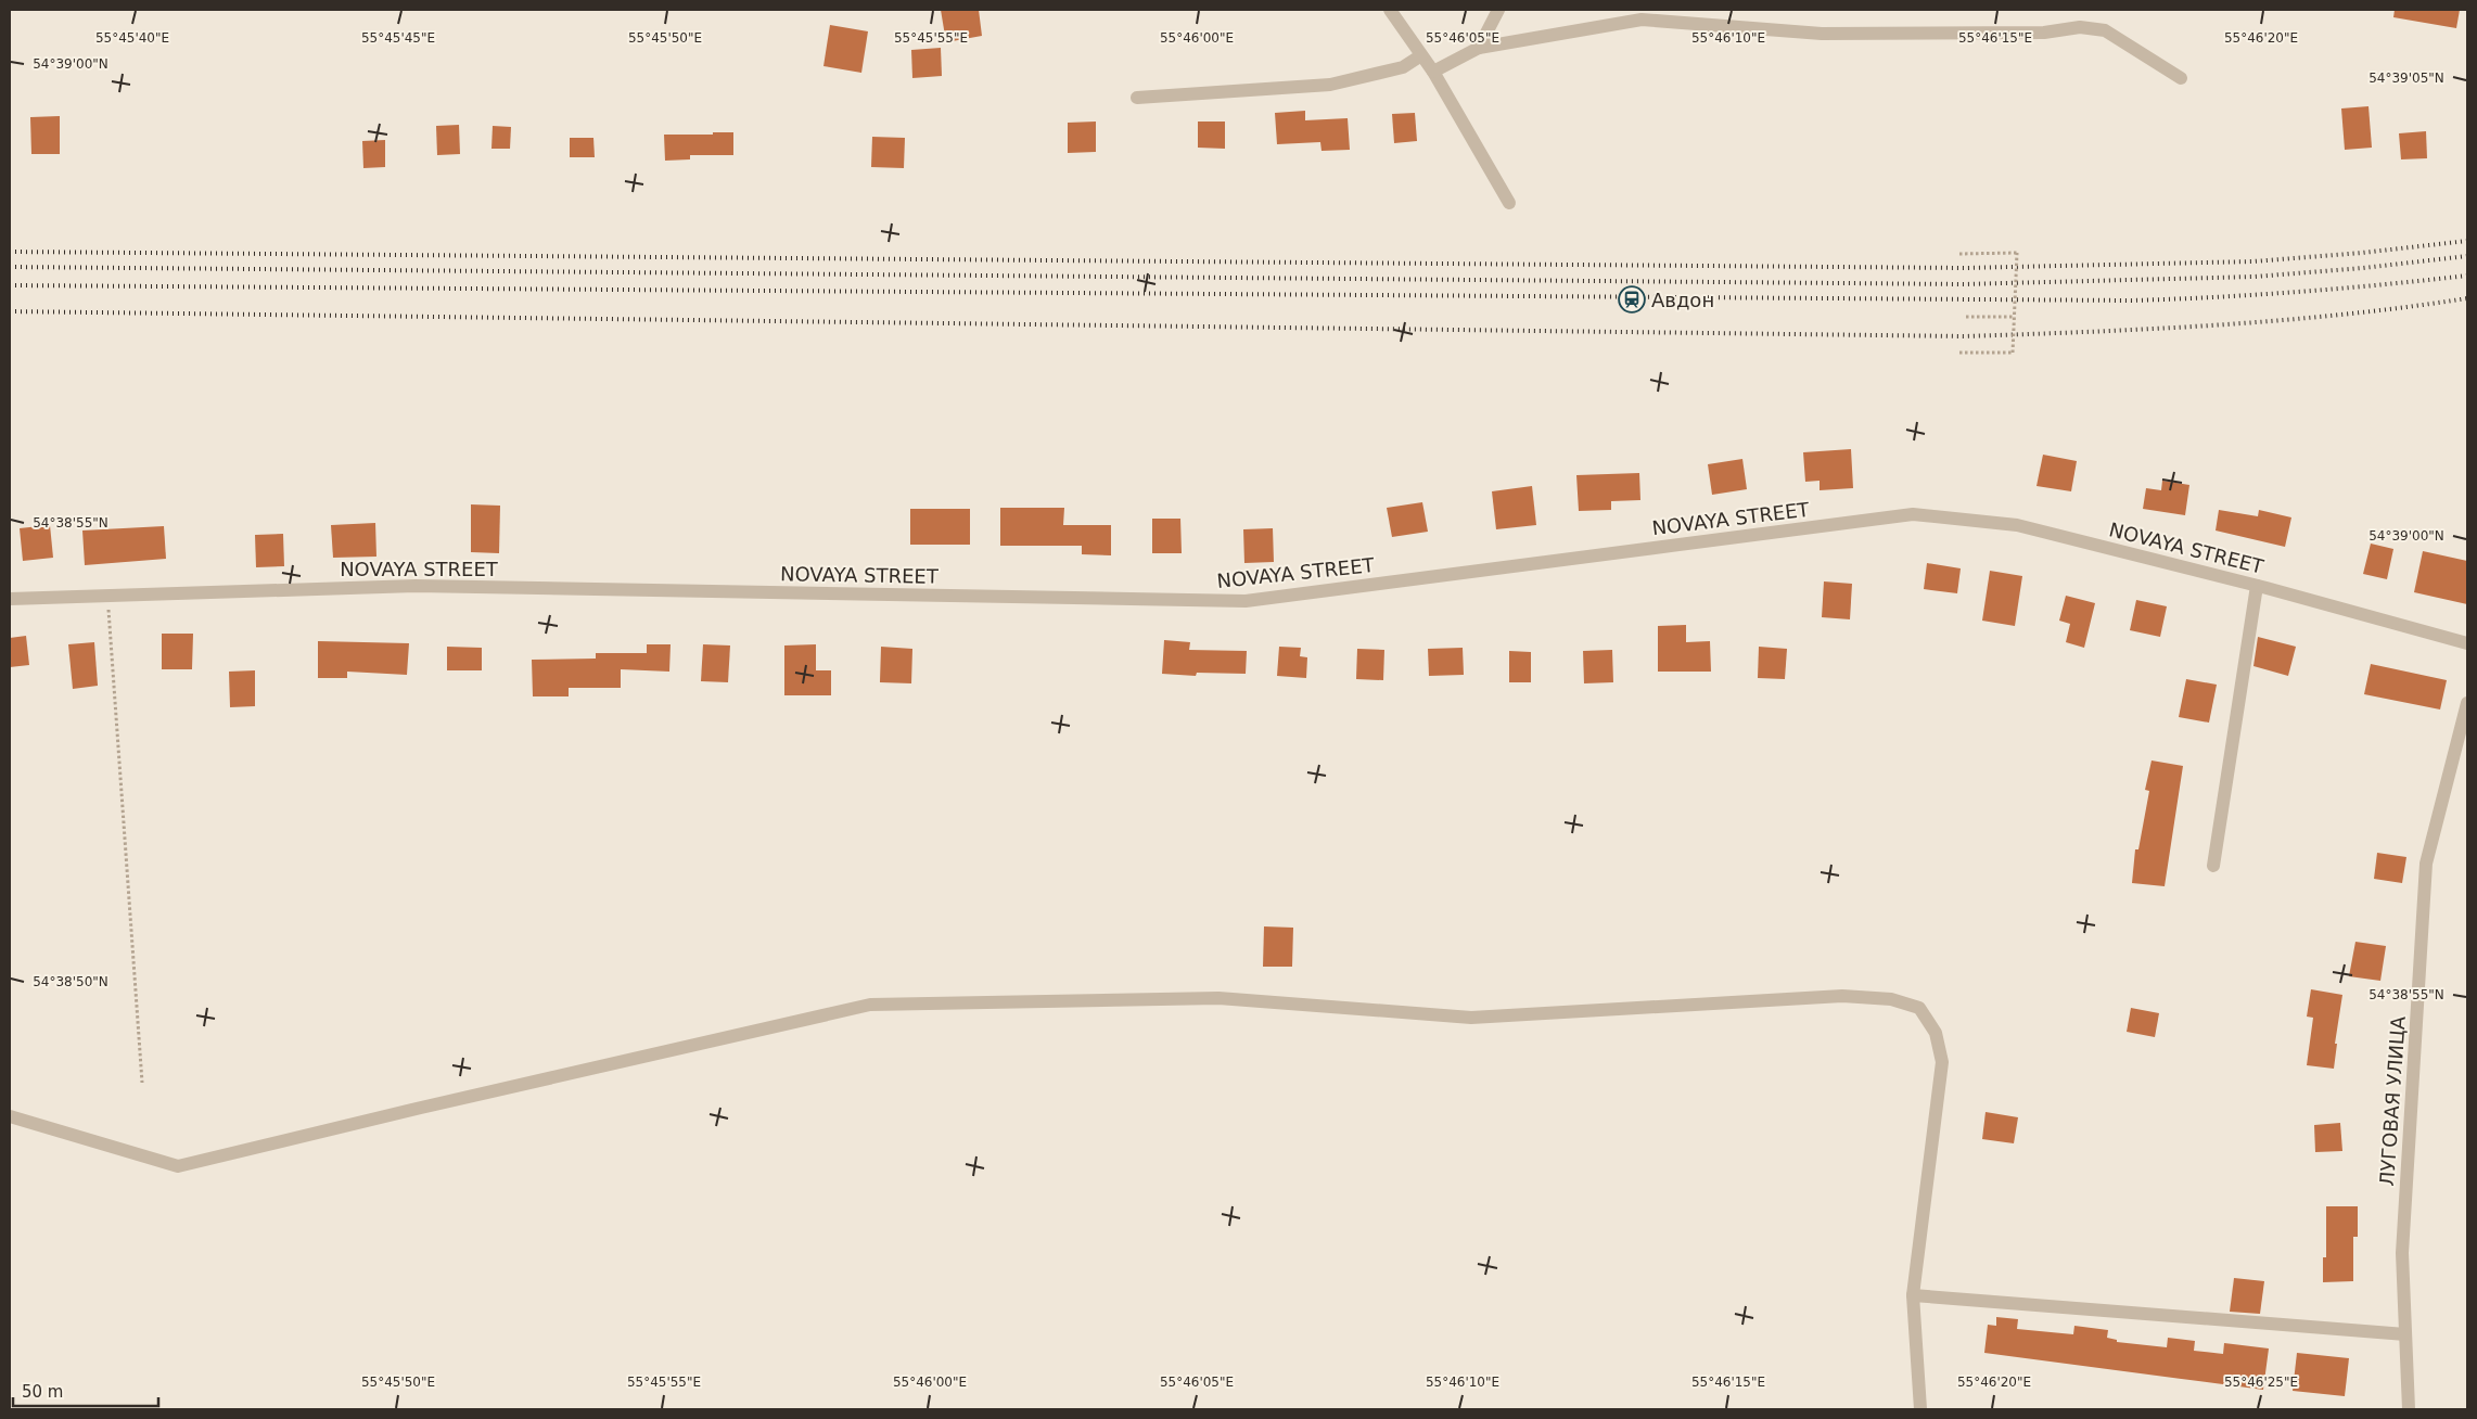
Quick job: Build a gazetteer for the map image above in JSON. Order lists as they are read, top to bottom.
{
  "streets": {
    "street": ["NOVAYA STREET", "ЛУГОВАЯ УЛИЦА"]
  },
  "places": {
    "station": ["Авдон"]
  },
  "scale_bar": "50 m",
  "coordinates": [
    "55°45'40\"E",
    "55°45'45\"E",
    "55°45'50\"E",
    "55°45'55\"E",
    "55°46'00\"E",
    "55°46'05\"E",
    "55°46'10\"E",
    "55°46'15\"E",
    "55°46'20\"E",
    "54°39'00\"N",
    "54°39'05\"N",
    "54°38'55\"N",
    "54°38'50\"N",
    "55°46'25\"E"
  ]
}
